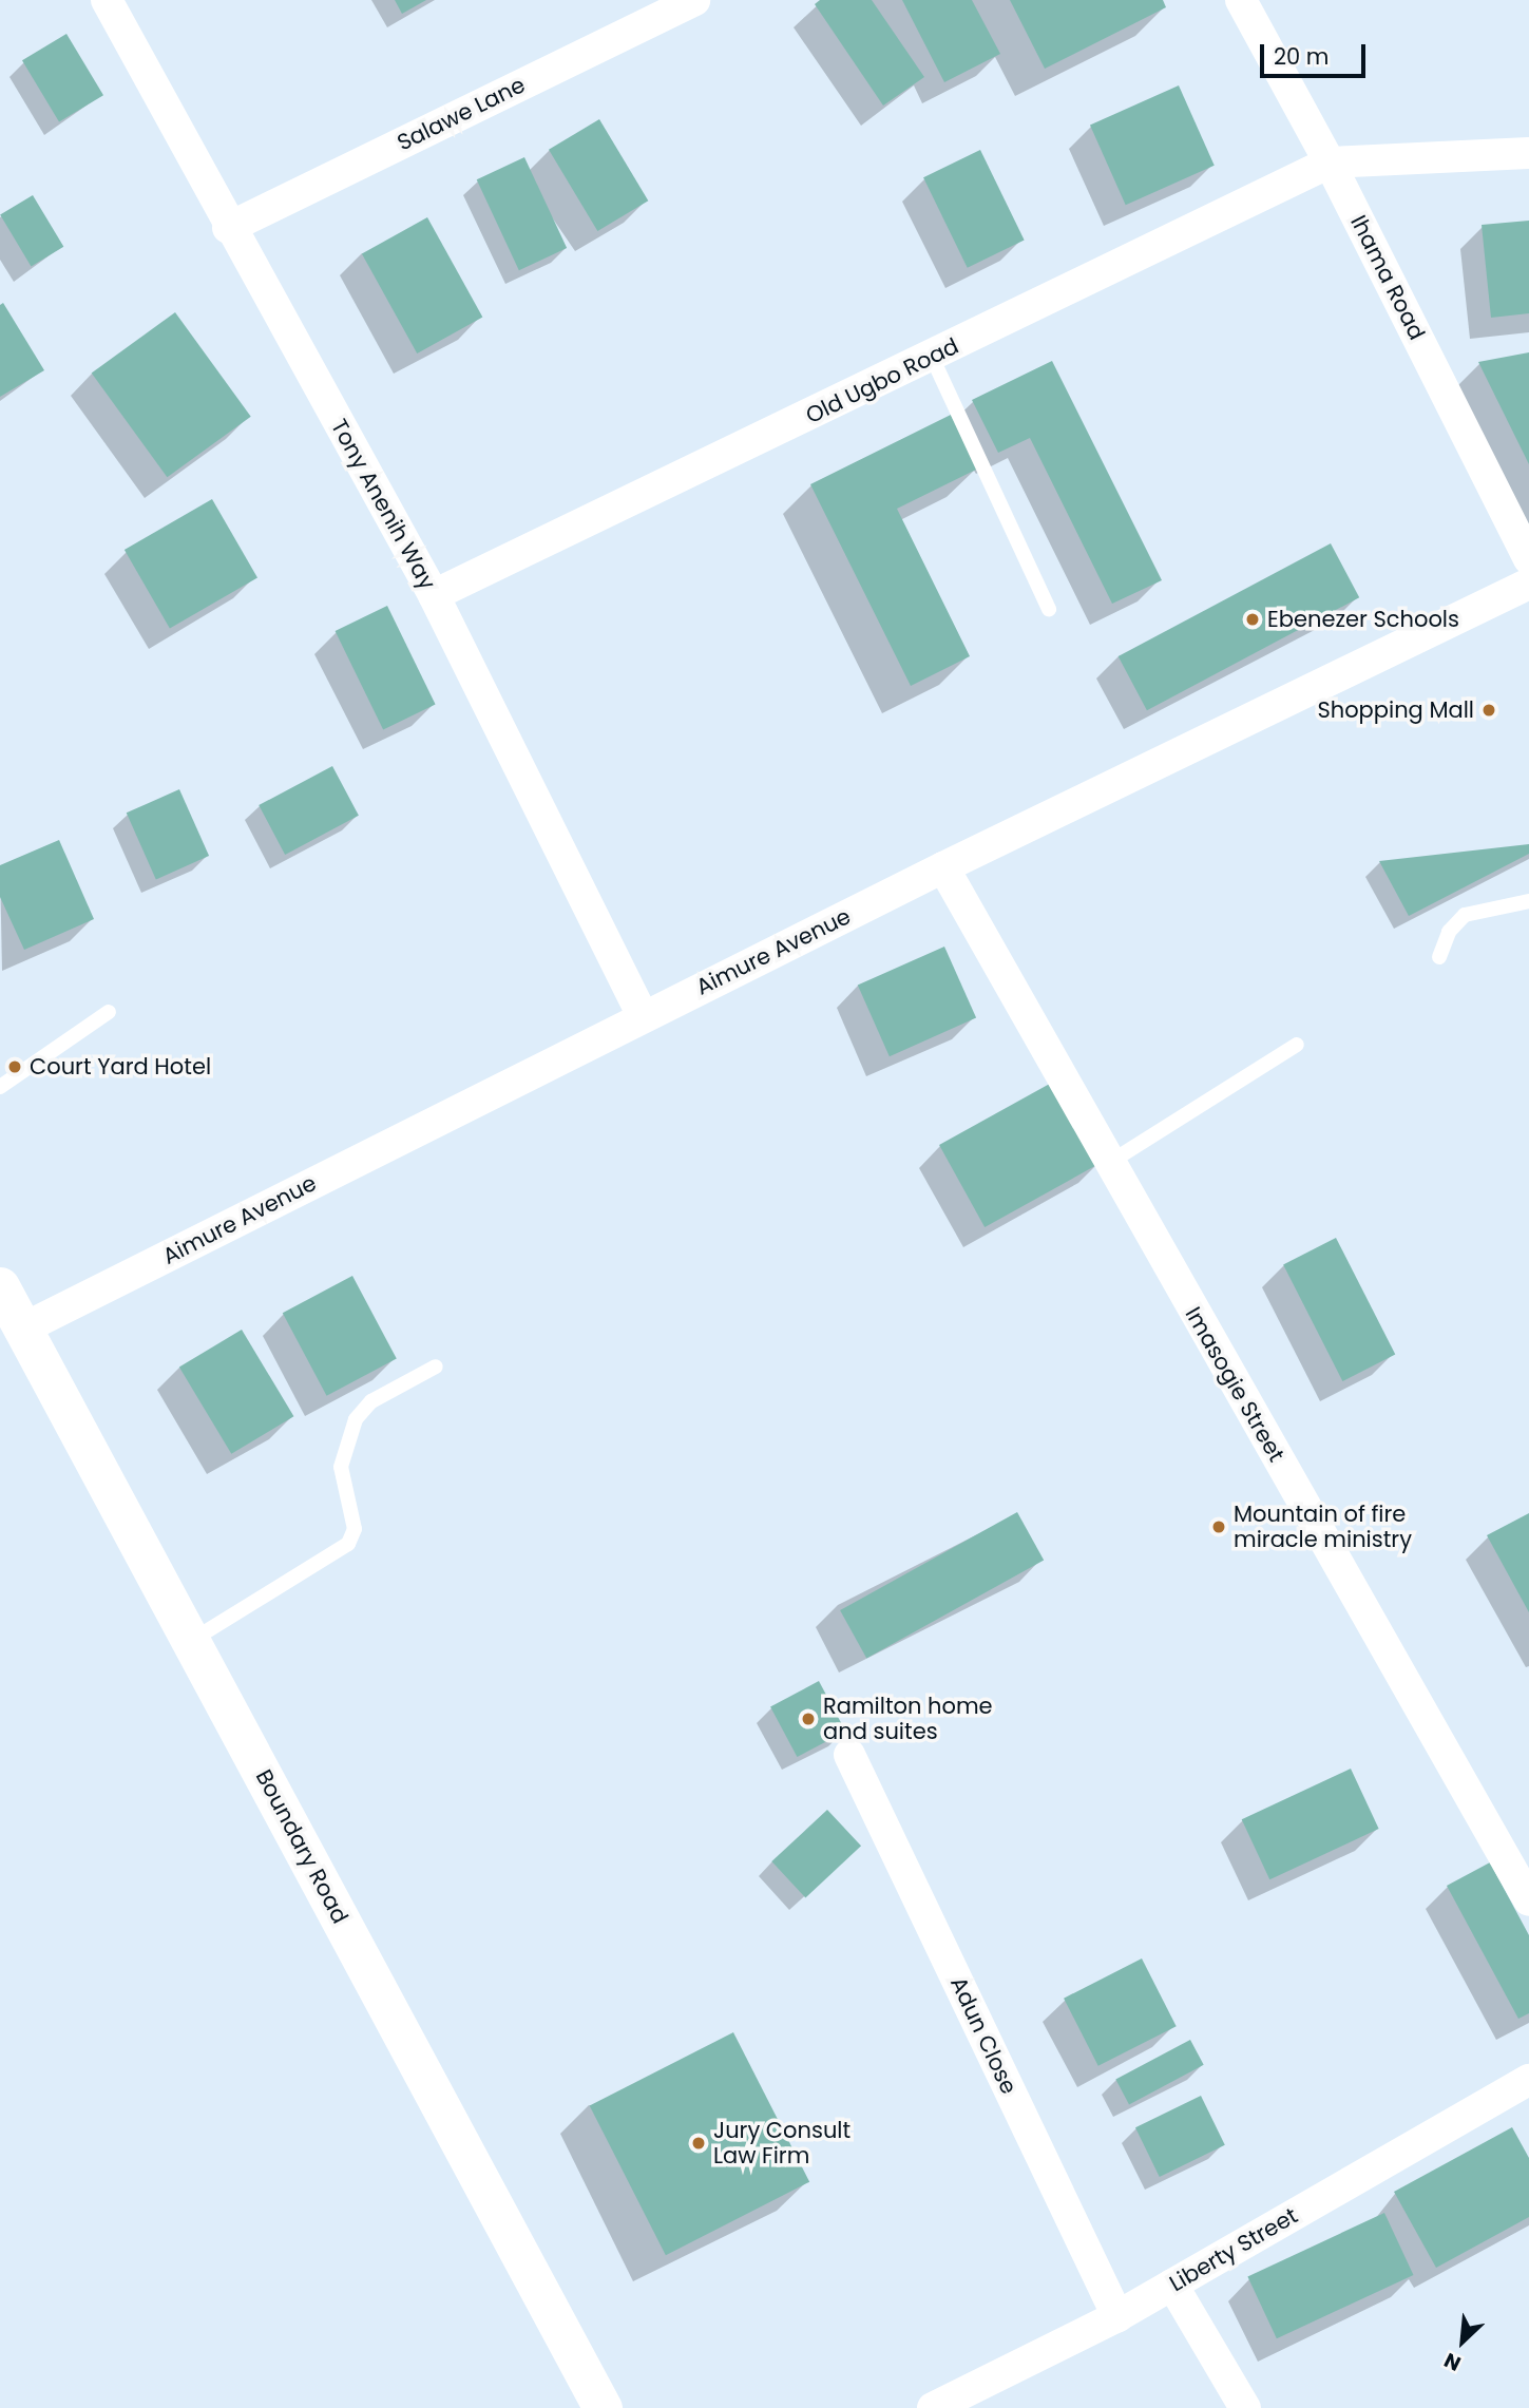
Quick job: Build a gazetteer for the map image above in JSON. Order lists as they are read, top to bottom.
{
  "streets": {
    "street": [
      "Salawe Lane",
      "Ihama Road",
      "Old Ugbo Road",
      "Tony Anenih Way",
      "Aimure Avenue",
      "Imasogie Street",
      "Boundary Road",
      "Adun Close",
      "Liberty Street"
    ]
  },
  "crossings": [
    ["Salawe Lane", "Tony Anenih Way"],
    ["Ihama Road", "Old Ugbo Road"],
    ["Old Ugbo Road", "Tony Anenih Way"],
    ["Tony Anenih Way", "Aimure Avenue"],
    ["Aimure Avenue", "Imasogie Street"],
    ["Aimure Avenue", "Boundary Road"],
    ["Adun Close", "Liberty Street"]
  ],
  "places": [
    "Ebenezer Schools",
    "Shopping Mall",
    "Court Yard Hotel",
    "Mountain of fire miracle ministry",
    "Ramilton home and suites",
    "Jury Consult Law Firm"
  ],
  "scale_bar": "20 m",
  "north": "bottom left"
}
